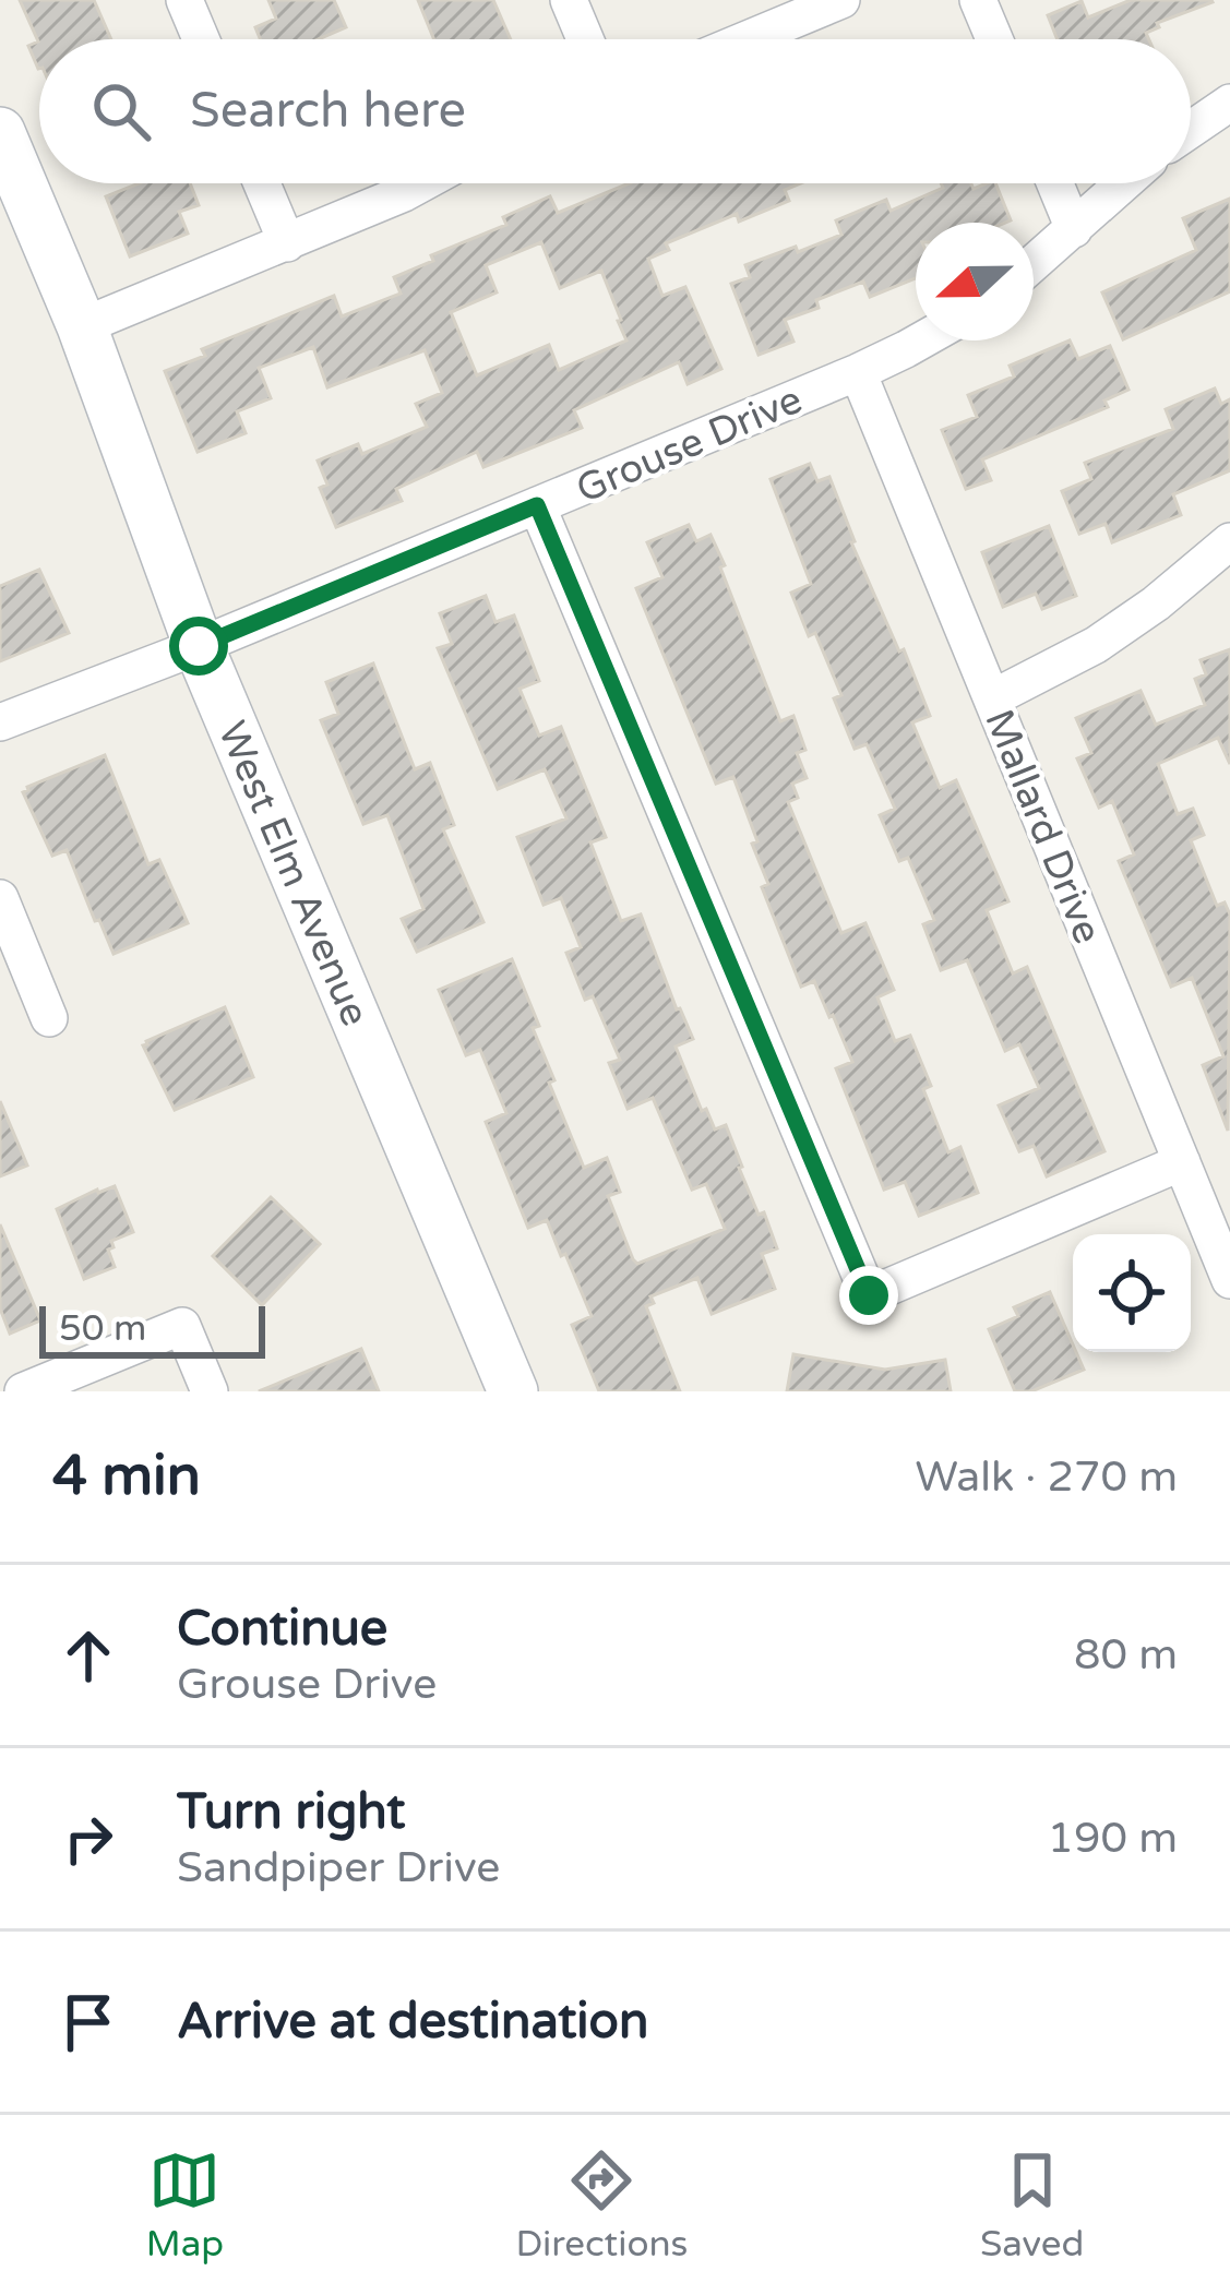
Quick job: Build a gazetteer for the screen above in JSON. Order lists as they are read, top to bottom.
{
  "streets": {
    "street": ["Grouse Drive", "Mallard Drive", "West Elm Avenue"]
  },
  "crossings": [
    ["Grouse Drive", "Mallard Drive"],
    ["Grouse Drive", "West Elm Avenue"]
  ],
  "scale_bar": "50 m",
  "north": "left",
  "page": {
    "search": "Search here",
    "scale": "50 m",
    "heading": ["4 min", "Walk · 270 m"],
    "list": [
      ["Continue", "Grouse Drive", "80 m"],
      ["Turn right", "Sandpiper Drive", "190 m"],
      "Arrive at destination"
    ],
    "nav": ["Map", "Directions", "Saved"]
  }
}
